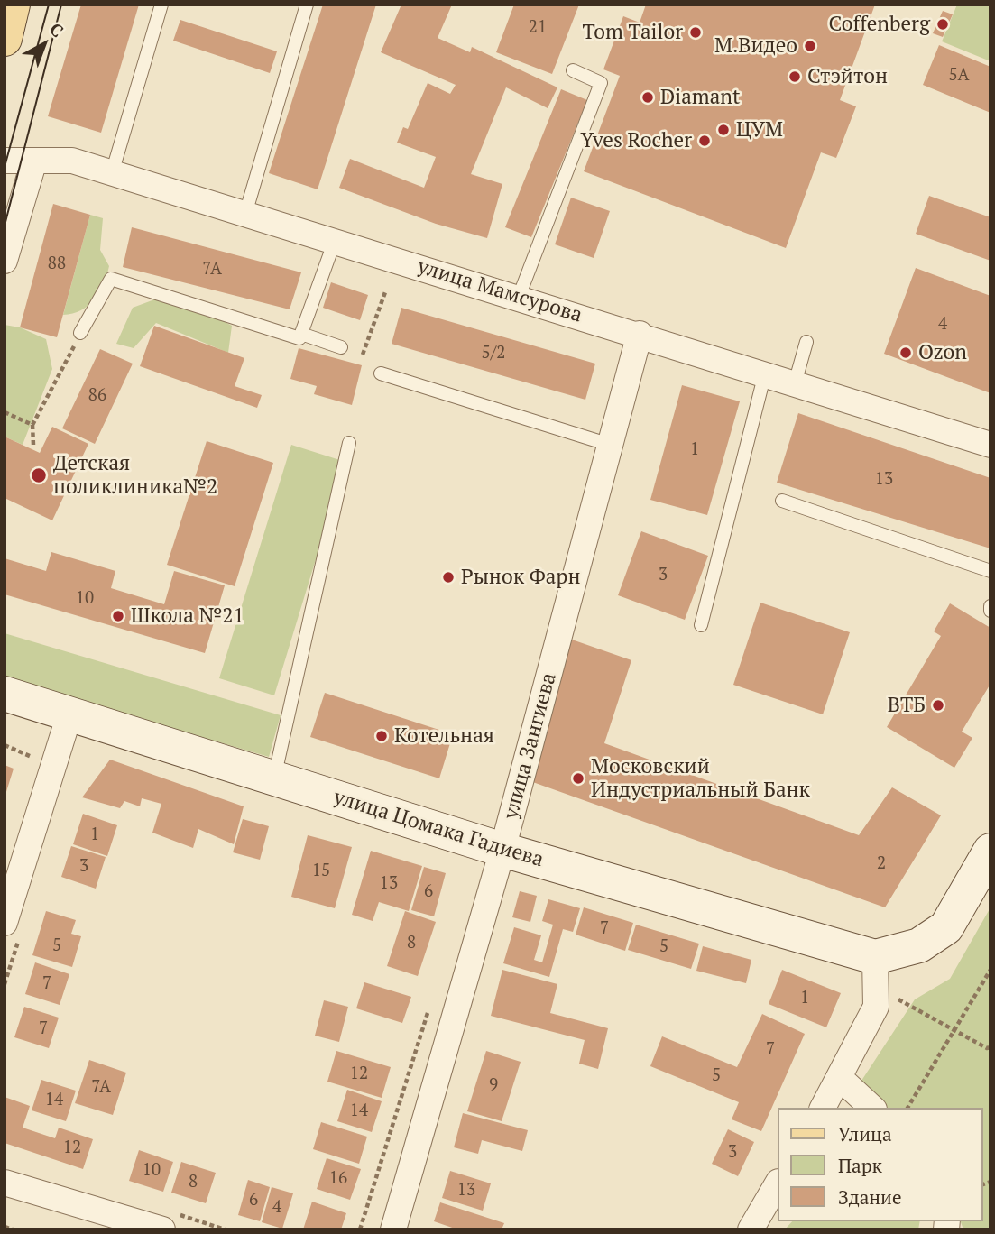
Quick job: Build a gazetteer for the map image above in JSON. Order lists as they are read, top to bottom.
{
  "streets": {
    "main road": ["улица Цомака Гадиева"],
    "street": ["улица Мамсурова", "улица Зангиева"]
  },
  "crossings": [
    ["улица Мамсурова", "улица Зангиева"],
    ["улица Зангиева", "улица Цомака Гадиева"]
  ],
  "places": [
    "Coffenberg",
    "Tom Tailor",
    "М.Видео",
    "Стэйтон",
    "Diamant",
    "ЦУМ",
    "Yves Rocher",
    "Ozon",
    "Детская поликлиника№2",
    "Рынок Фарн",
    "Школа №21",
    "ВТБ",
    "Котельная",
    "Московский Индустриальный Банк"
  ],
  "house_numbers": [
    "21",
    "5А",
    "88",
    "7А",
    "4",
    "5/2",
    "86",
    "1",
    "13",
    "3",
    "10",
    "1",
    "2",
    "3",
    "15",
    "13",
    "6",
    "7",
    "8",
    "5",
    "5",
    "7",
    "1",
    "7",
    "7",
    "12",
    "5",
    "9",
    "7А",
    "14",
    "14",
    "12",
    "3",
    "10",
    "16",
    "8",
    "13",
    "6",
    "4"
  ],
  "legend": ["Улица", "Парк", "Здание"],
  "north": "top right"
}
